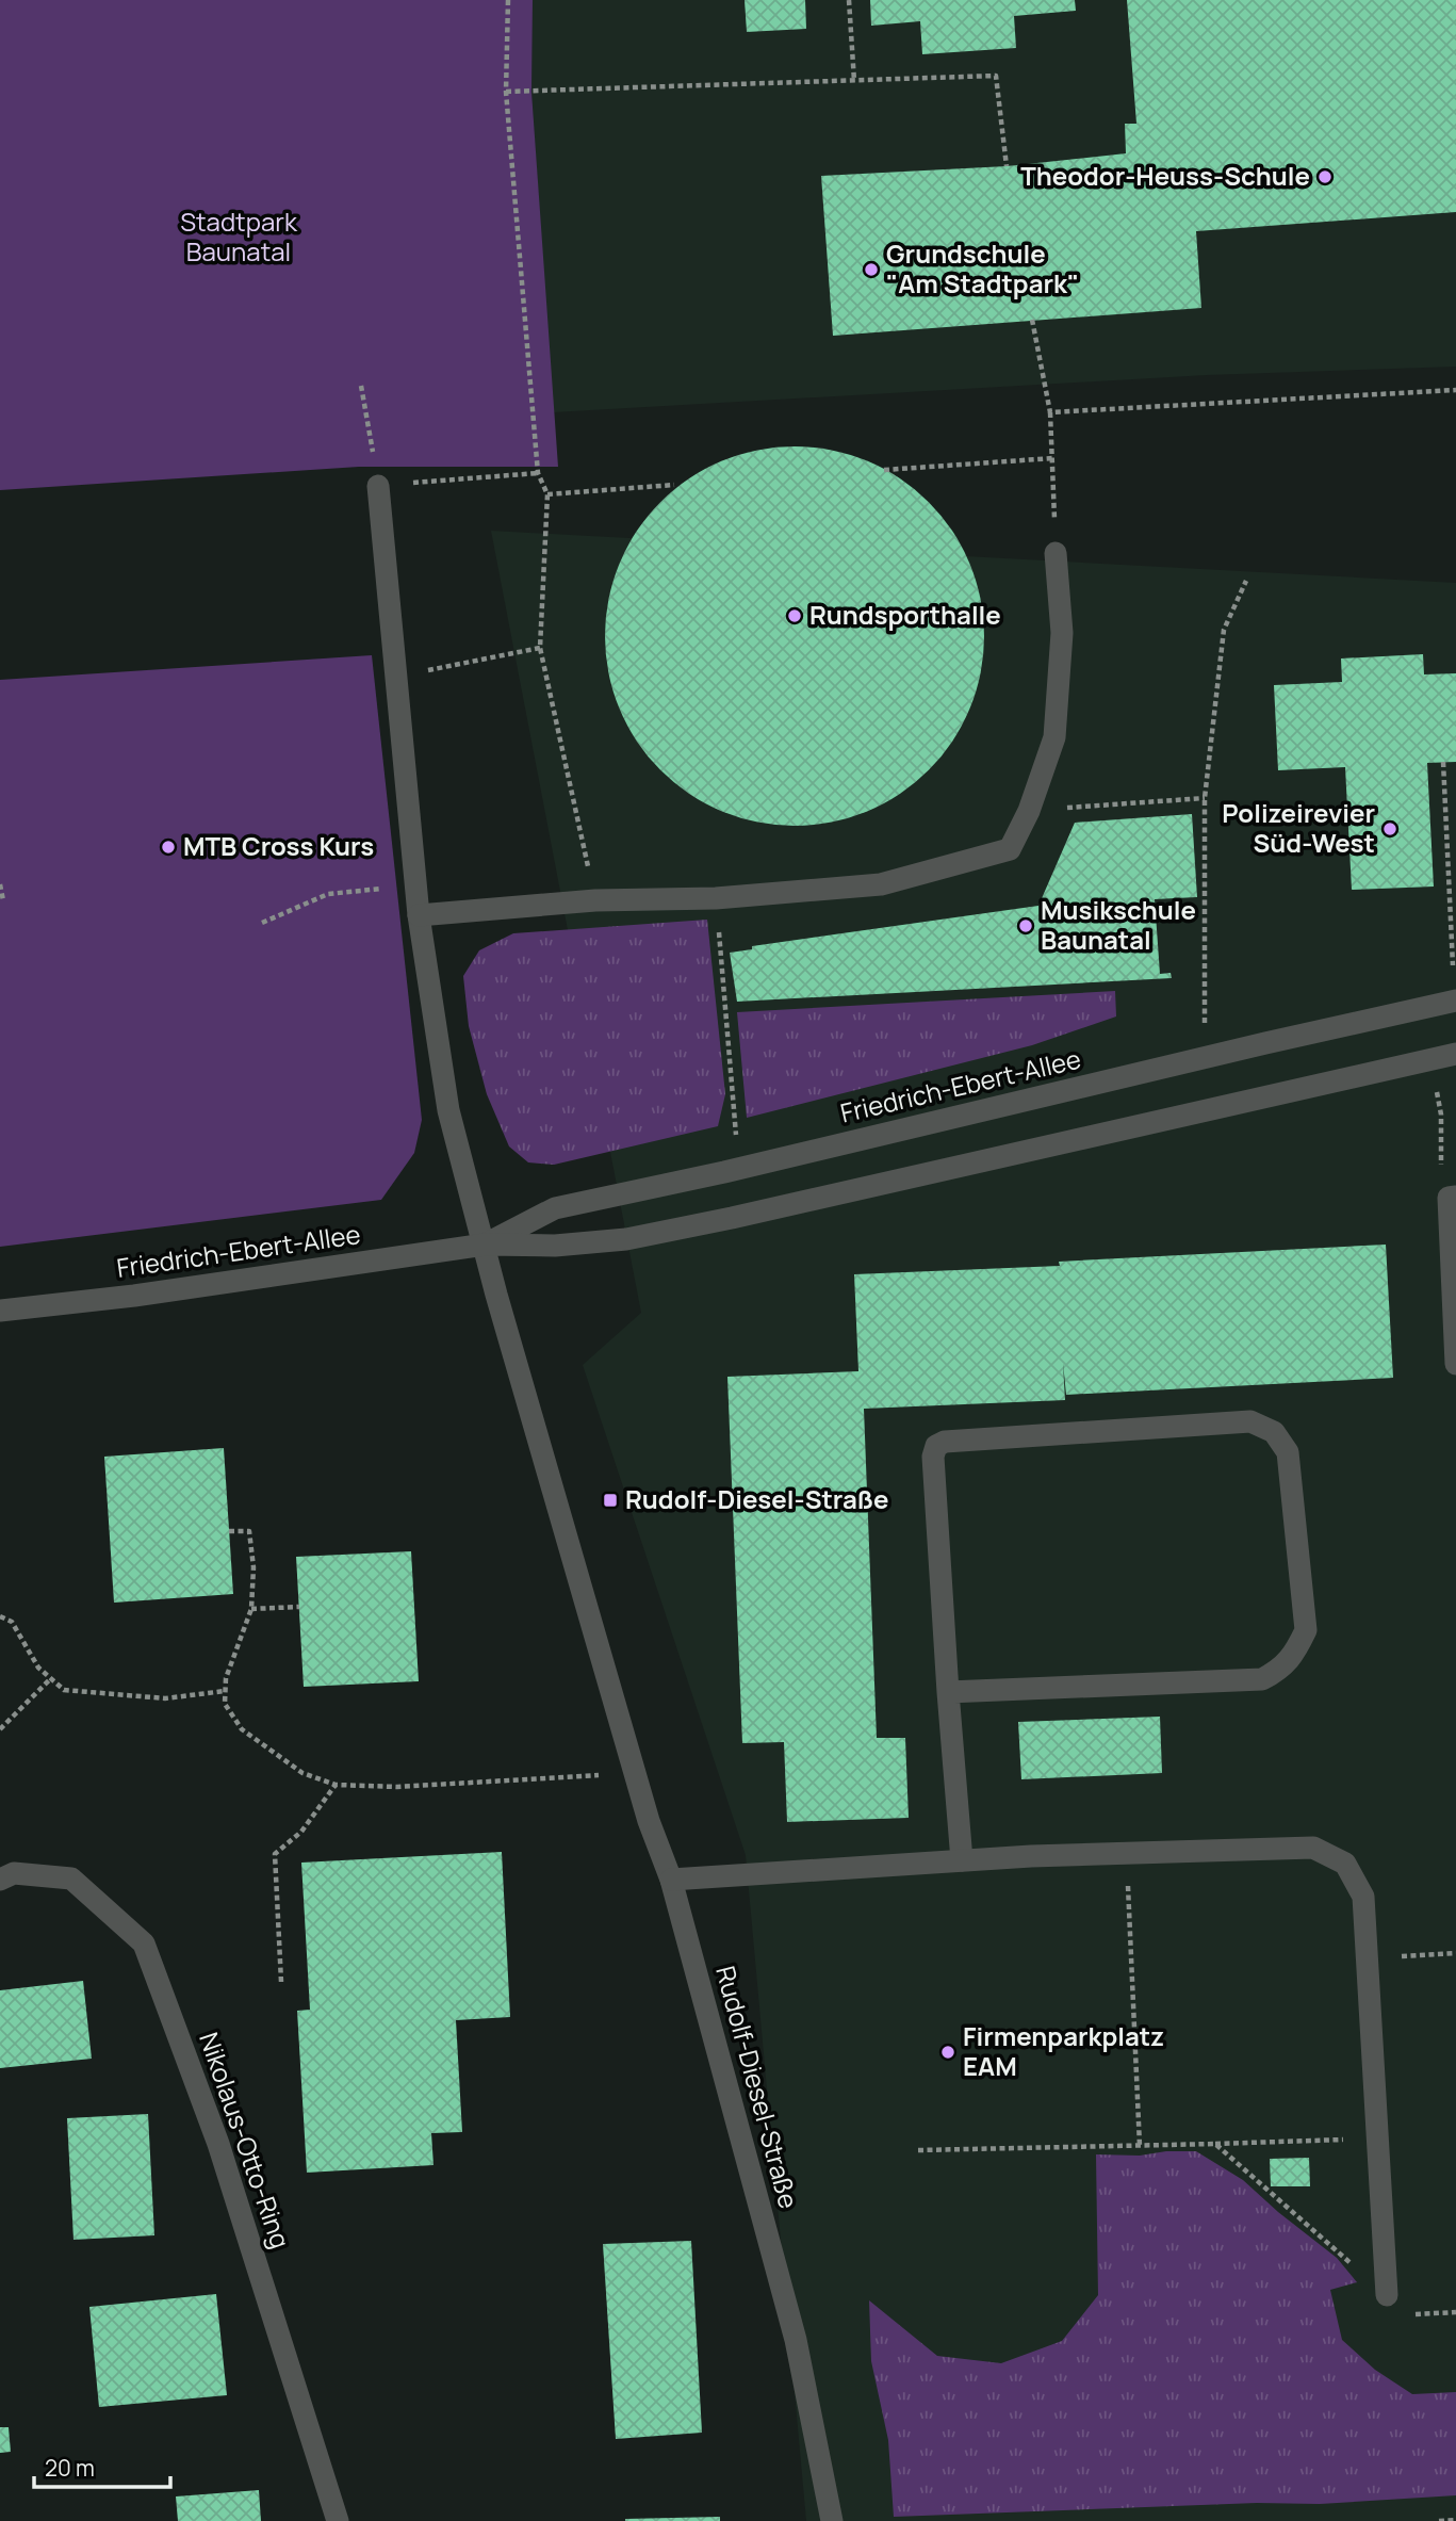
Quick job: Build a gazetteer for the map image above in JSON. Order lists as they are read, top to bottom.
{
  "streets": {
    "street": ["Friedrich-Ebert-Allee", "Rudolf-Diesel-Straße", "Nikolaus-Otto-Ring"]
  },
  "crossings": [
    ["Friedrich-Ebert-Allee", "Rudolf-Diesel-Straße"]
  ],
  "parks": ["Stadtpark Baunatal"],
  "places": {
    "other": [
      "Theodor-Heuss-Schule",
      "Grundschule \"Am Stadtpark\"",
      "Rundsporthalle",
      "Polizeirevier Süd-West",
      "MTB Cross Kurs",
      "Musikschule Baunatal",
      "Firmenparkplatz EAM"
    ],
    "transit": ["Rudolf-Diesel-Straße"]
  },
  "scale_bar": "20 m"
}
